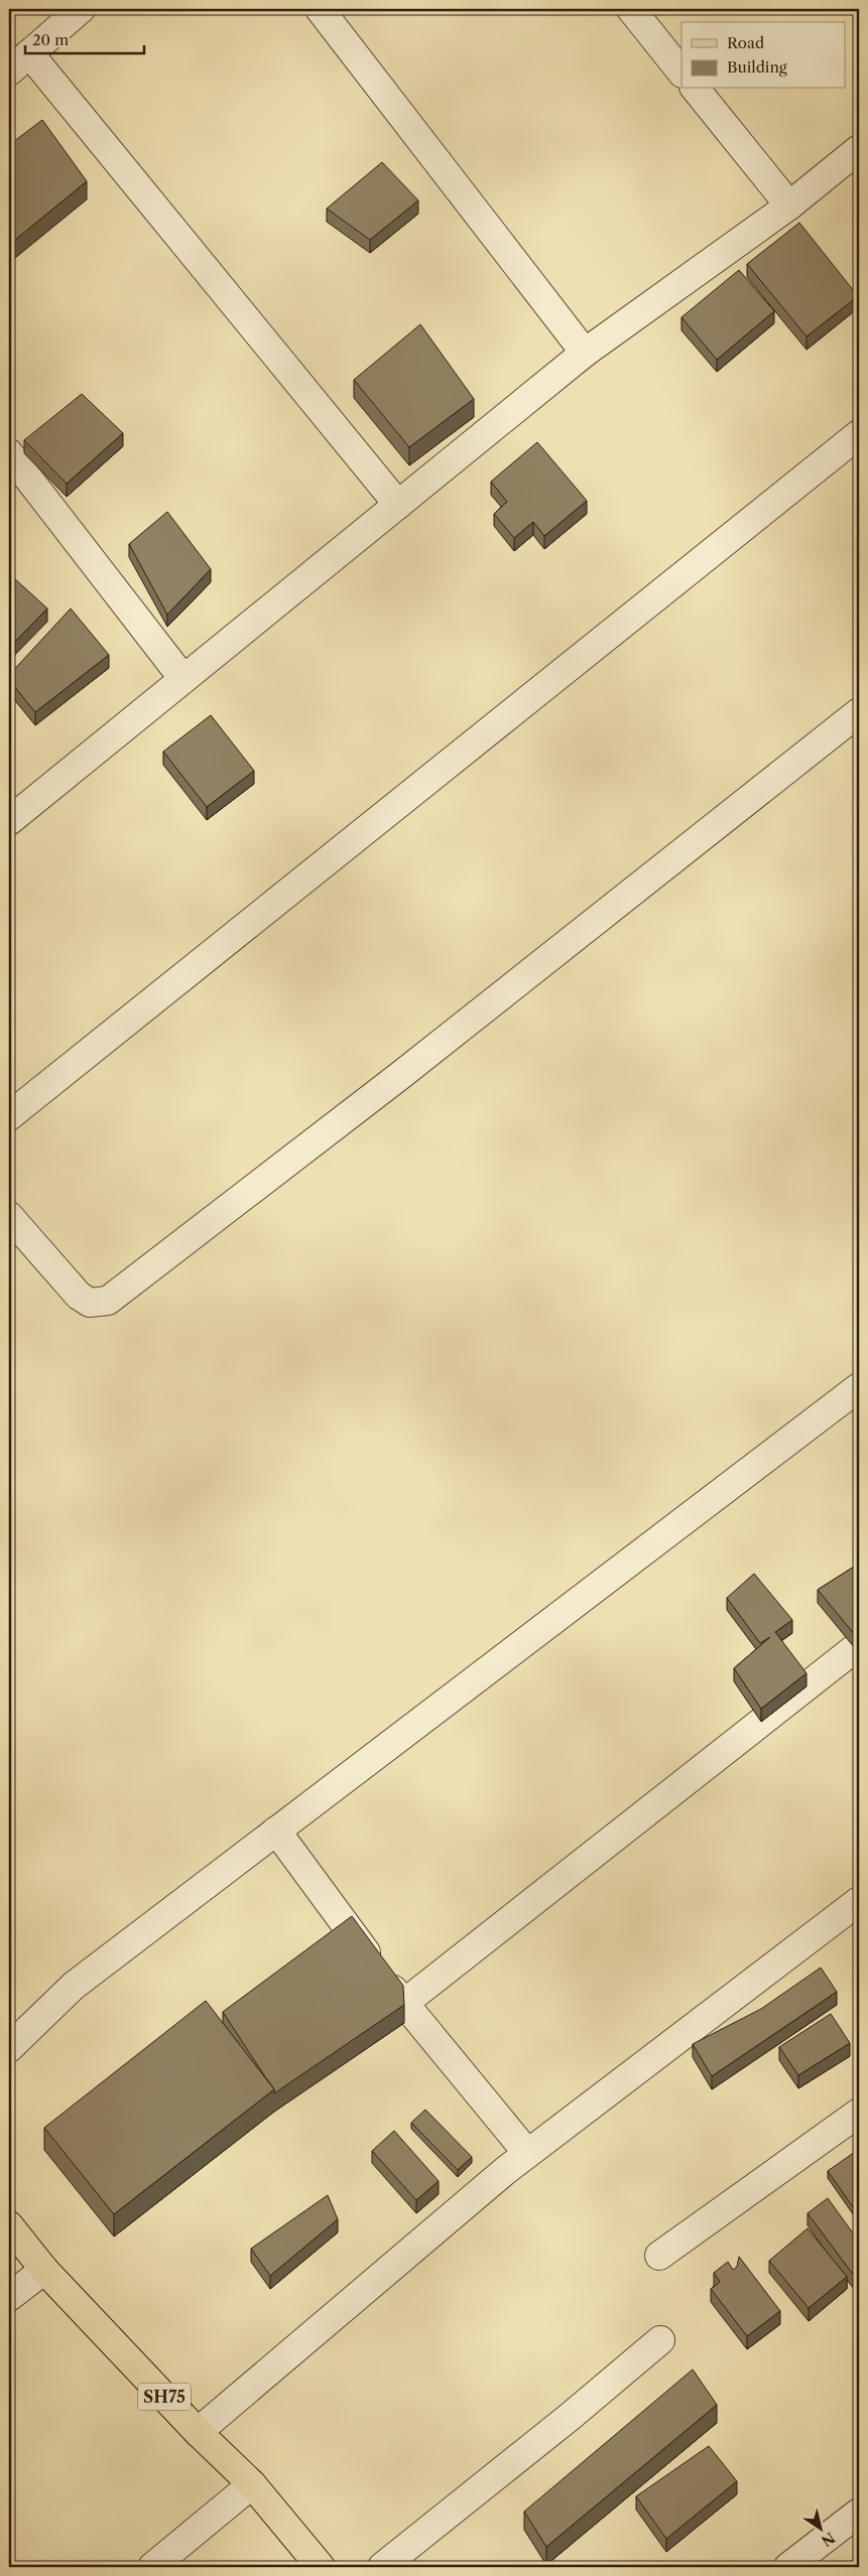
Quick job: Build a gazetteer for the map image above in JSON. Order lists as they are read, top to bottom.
{
  "streets": {
    "main road": ["SH75"]
  },
  "legend": ["Road", "Building"],
  "scale_bar": "20 m",
  "north": "bottom right"
}
